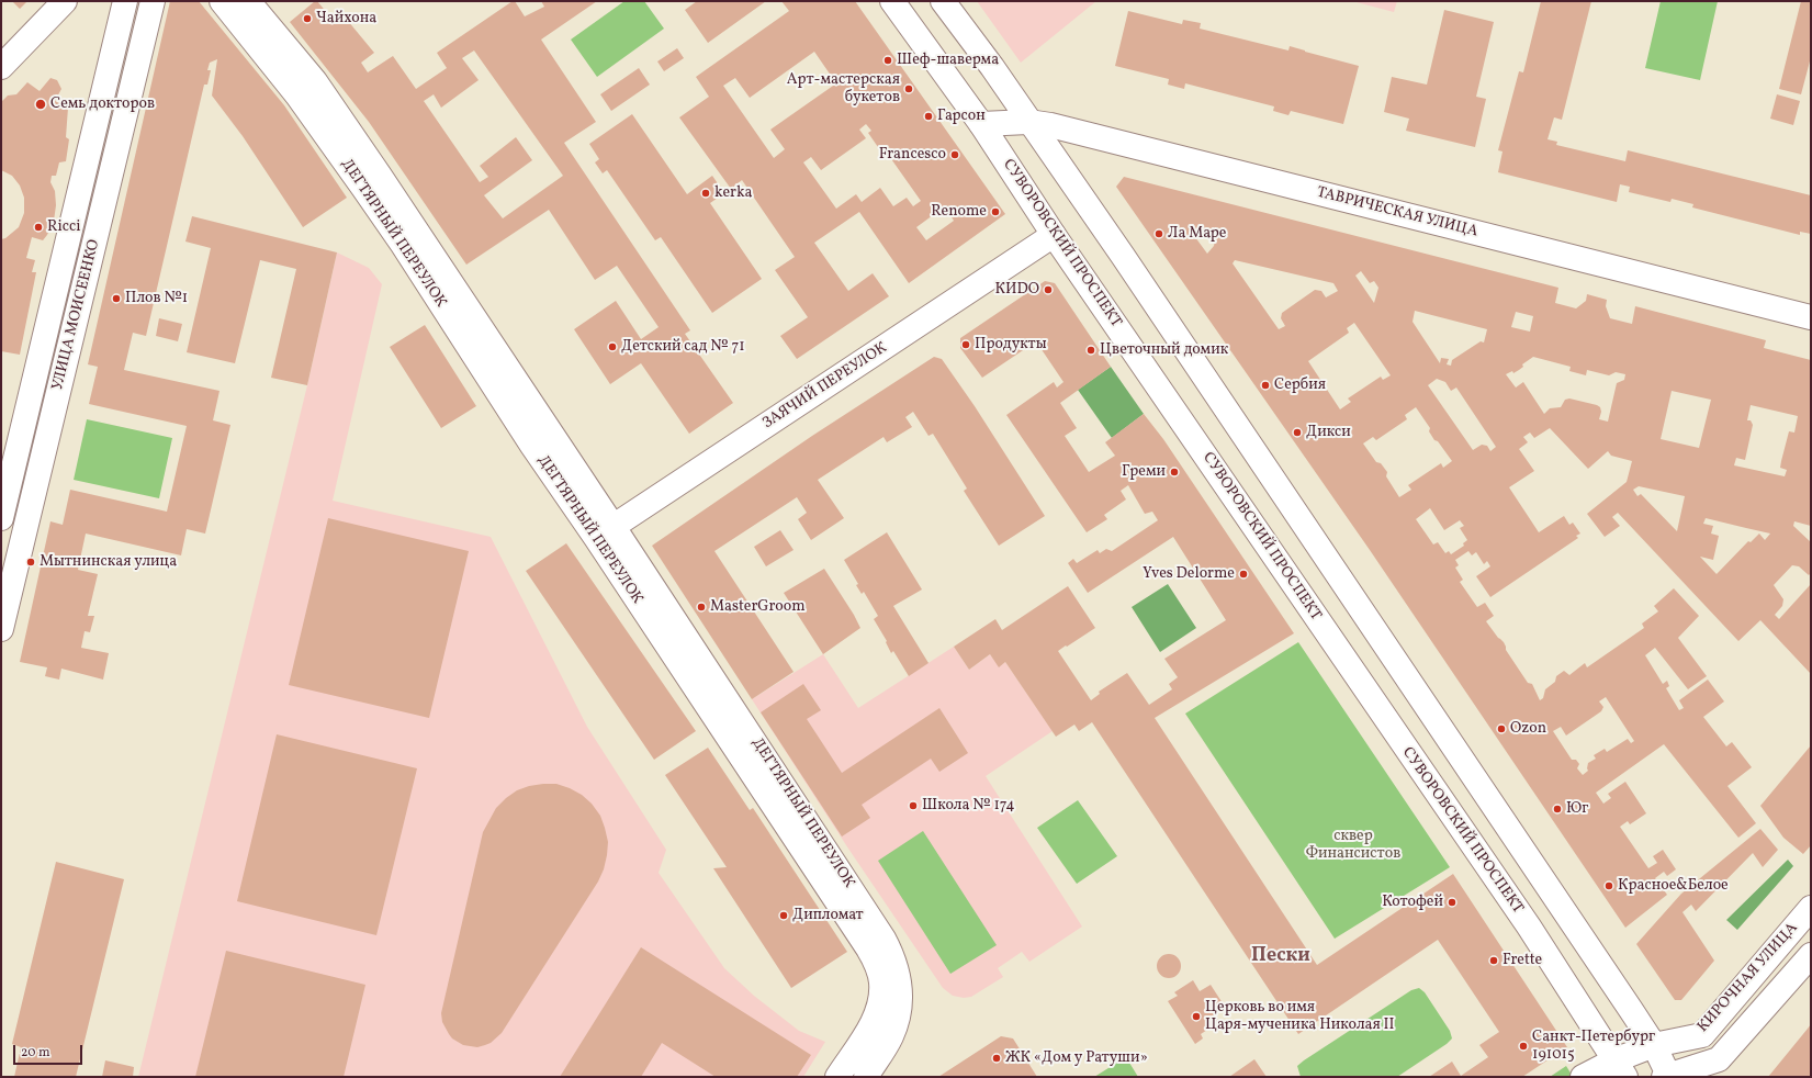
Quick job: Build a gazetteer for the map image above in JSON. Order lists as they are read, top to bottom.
{
  "streets": {
    "street": [
      "ТАВРИЧЕСКАЯ УЛИЦА",
      "ДЕГТЯРНЫЙ ПЕРЕУЛОК",
      "СУВОРОВСКИЙ ПРОСПЕКТ",
      "УЛИЦА МОИСЕЕНКО",
      "ЗАЯЧИЙ ПЕРЕУЛОК",
      "КИРОЧНАЯ УЛИЦА"
    ]
  },
  "crossings": [
    ["ТАВРИЧЕСКАЯ УЛИЦА", "СУВОРОВСКИЙ ПРОСПЕКТ"],
    ["ДЕГТЯРНЫЙ ПЕРЕУЛОК", "ЗАЯЧИЙ ПЕРЕУЛОК"],
    ["СУВОРОВСКИЙ ПРОСПЕКТ", "ЗАЯЧИЙ ПЕРЕУЛОК"],
    ["СУВОРОВСКИЙ ПРОСПЕКТ", "КИРОЧНАЯ УЛИЦА"]
  ],
  "districts": ["Пески"],
  "parks": ["сквер Финансистов"],
  "places": [
    "Чайхона",
    "Шеф-шаверма",
    "Арт-мастерская букетов",
    "Семь докторов",
    "Гарсон",
    "Francesco",
    "kerka",
    "Renome",
    "Ricci",
    "Ла Маре",
    "КИDO",
    "Плов №1",
    "Продукты",
    "Детский сад № 71",
    "Цветочный домик",
    "Сербия",
    "Дикси",
    "Греми",
    "Мытнинская улица",
    "Yves Delorme",
    "MasterGroom",
    "Ozon",
    "Школа № 174",
    "Юг",
    "Красное&Белое",
    "Котофей",
    "Дипломат",
    "Frette",
    "Церковь во имя Царя-мученика Николая II",
    "Санкт-Петербург 191015",
    "ЖК «Дом у Ратуши»"
  ],
  "scale_bar": "20 m"
}
